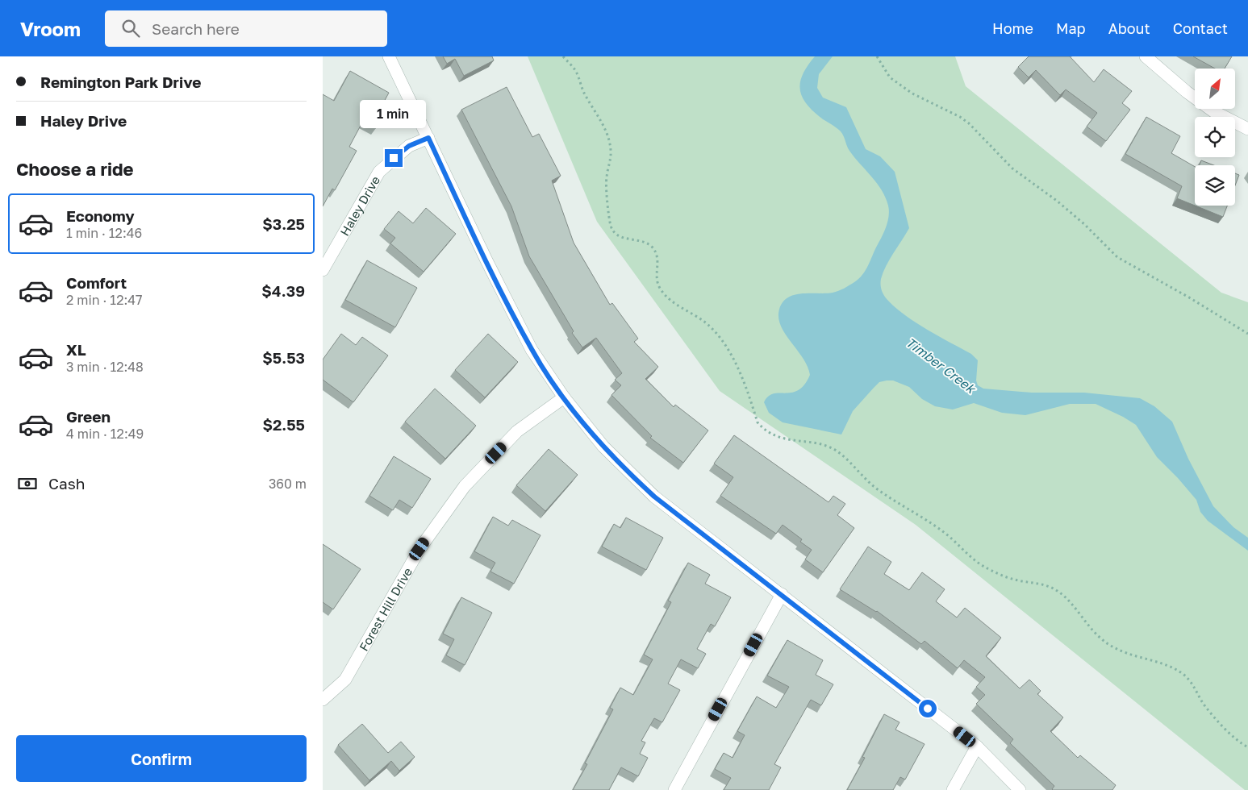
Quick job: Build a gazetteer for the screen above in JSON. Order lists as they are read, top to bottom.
{
  "streets": {
    "street": ["Haley Drive", "Forest Hill Drive"]
  },
  "water": ["Timber Creek"],
  "north": "top right",
  "page": {
    "header": "Vroom",
    "search": "Search here",
    "nav": [
      "Home",
      "Map",
      "About",
      "Contact"
    ],
    "banner": ["Remington Park Drive", "Haley Drive"],
    "bubble": "1 min",
    "heading": "Choose a ride",
    "list": [
      {
        "name": "Economy",
        "note": "1 min · 12:46",
        "value": "$3.25"
      },
      {
        "name": "Comfort",
        "note": "2 min · 12:47",
        "value": "$4.39"
      },
      {
        "name": "XL",
        "note": "3 min · 12:48",
        "value": "$5.53"
      },
      {
        "name": "Green",
        "note": "4 min · 12:49",
        "value": "$2.55"
      }
    ],
    "pay": ["Cash", "360 m"],
    "buttons": "Confirm"
  }
}
